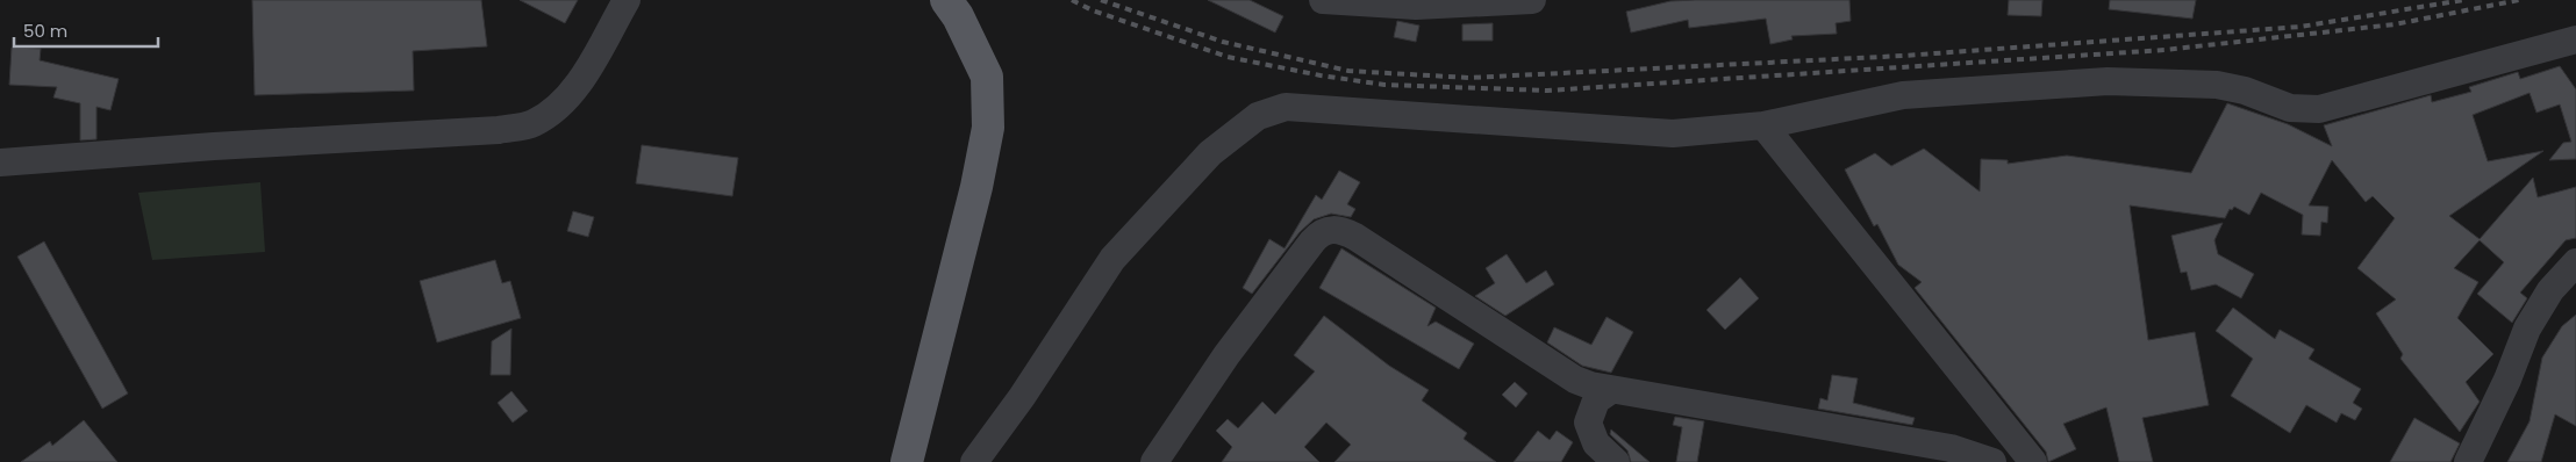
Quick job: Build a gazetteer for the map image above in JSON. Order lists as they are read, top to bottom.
{
  "scale_bar": "50 m"
}
